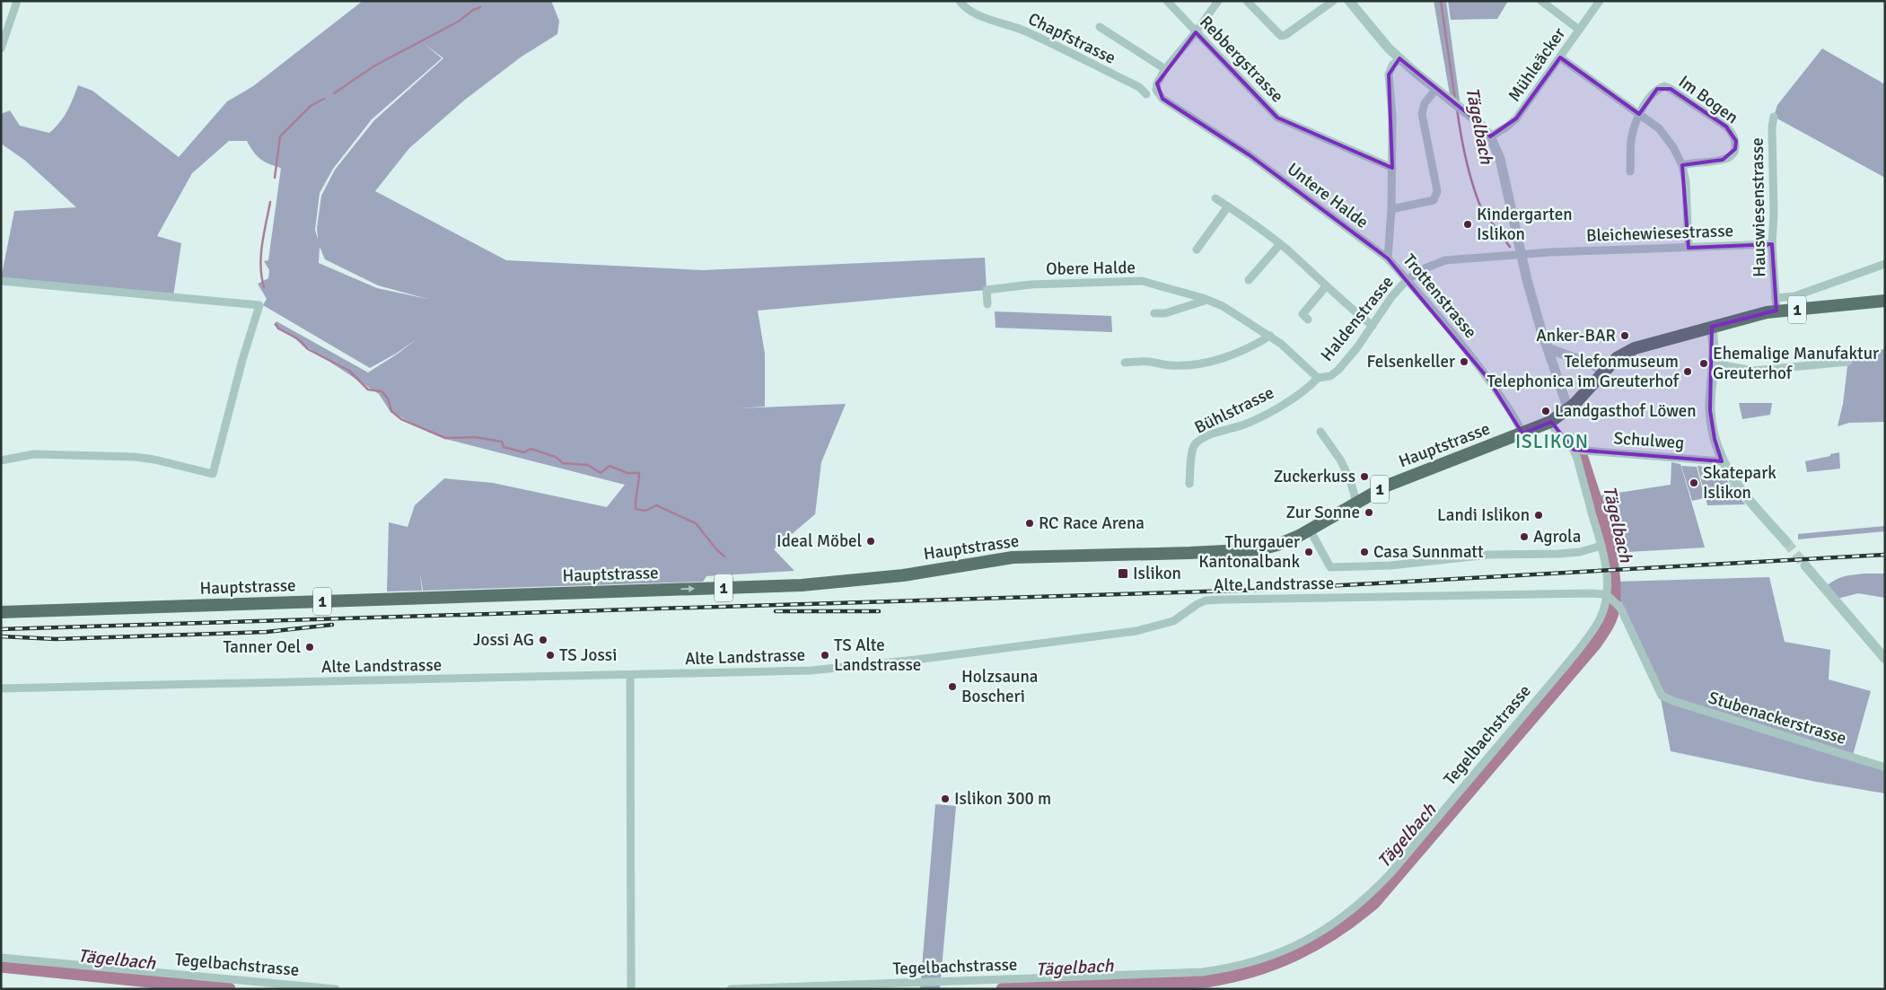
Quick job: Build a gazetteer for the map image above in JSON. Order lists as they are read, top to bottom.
{
  "streets": {
    "main road": ["1", "Hauptstrasse"],
    "street": [
      "Chapfstrasse",
      "Rebbergstrasse",
      "Mühleäcker",
      "Im Bogen",
      "Untere Halde",
      "Hauswiesenstrasse",
      "Bleichewiesestrasse",
      "Obere Halde",
      "Trottenstrasse",
      "Haldenstrasse",
      "Bühlstrasse",
      "Schulweg",
      "Alte Landstrasse",
      "Stubenackerstrasse",
      "Tegelbachstrasse"
    ]
  },
  "crossings": [
    ["Rebbergstrasse", "Trottenstrasse"],
    ["Untere Halde", "Trottenstrasse"],
    ["Hauswiesenstrasse", "Bleichewiesestrasse"],
    ["Hauswiesenstrasse", "Hauptstrasse"],
    ["Bleichewiesestrasse", "Haldenstrasse"],
    ["Obere Halde", "Haldenstrasse"],
    ["Obere Halde", "Bühlstrasse"],
    ["Trottenstrasse", "Haldenstrasse"],
    ["Trottenstrasse", "Hauptstrasse"],
    ["Haldenstrasse", "Bühlstrasse"],
    ["Schulweg", "Tegelbachstrasse"],
    ["Hauptstrasse", "Tegelbachstrasse"],
    ["Alte Landstrasse", "Stubenackerstrasse"],
    ["Alte Landstrasse", "Tegelbachstrasse"],
    ["Stubenackerstrasse", "Tegelbachstrasse"]
  ],
  "one_way": ["Hauptstrasse"],
  "districts": ["ISLIKON"],
  "water": ["Tägelbach"],
  "places": {
    "other": [
      "Kindergarten Islikon",
      "Anker-BAR",
      "Felsenkeller",
      "Ehemalige Manufaktur Greuterhof",
      "Telefonmuseum Telephonica im Greuterhof",
      "Landgasthof Löwen",
      "Zuckerkuss",
      "Skatepark Islikon",
      "Zur Sonne",
      "Landi Islikon",
      "RC Race Arena",
      "Agrola",
      "Ideal Möbel",
      "Thurgauer Kantonalbank",
      "Casa Sunnmatt",
      "Jossi AG",
      "Tanner Oel",
      "TS Jossi",
      "TS Alte Landstrasse",
      "Holzsauna Boscheri",
      "Islikon 300 m"
    ],
    "transit": ["Islikon"]
  }
}
